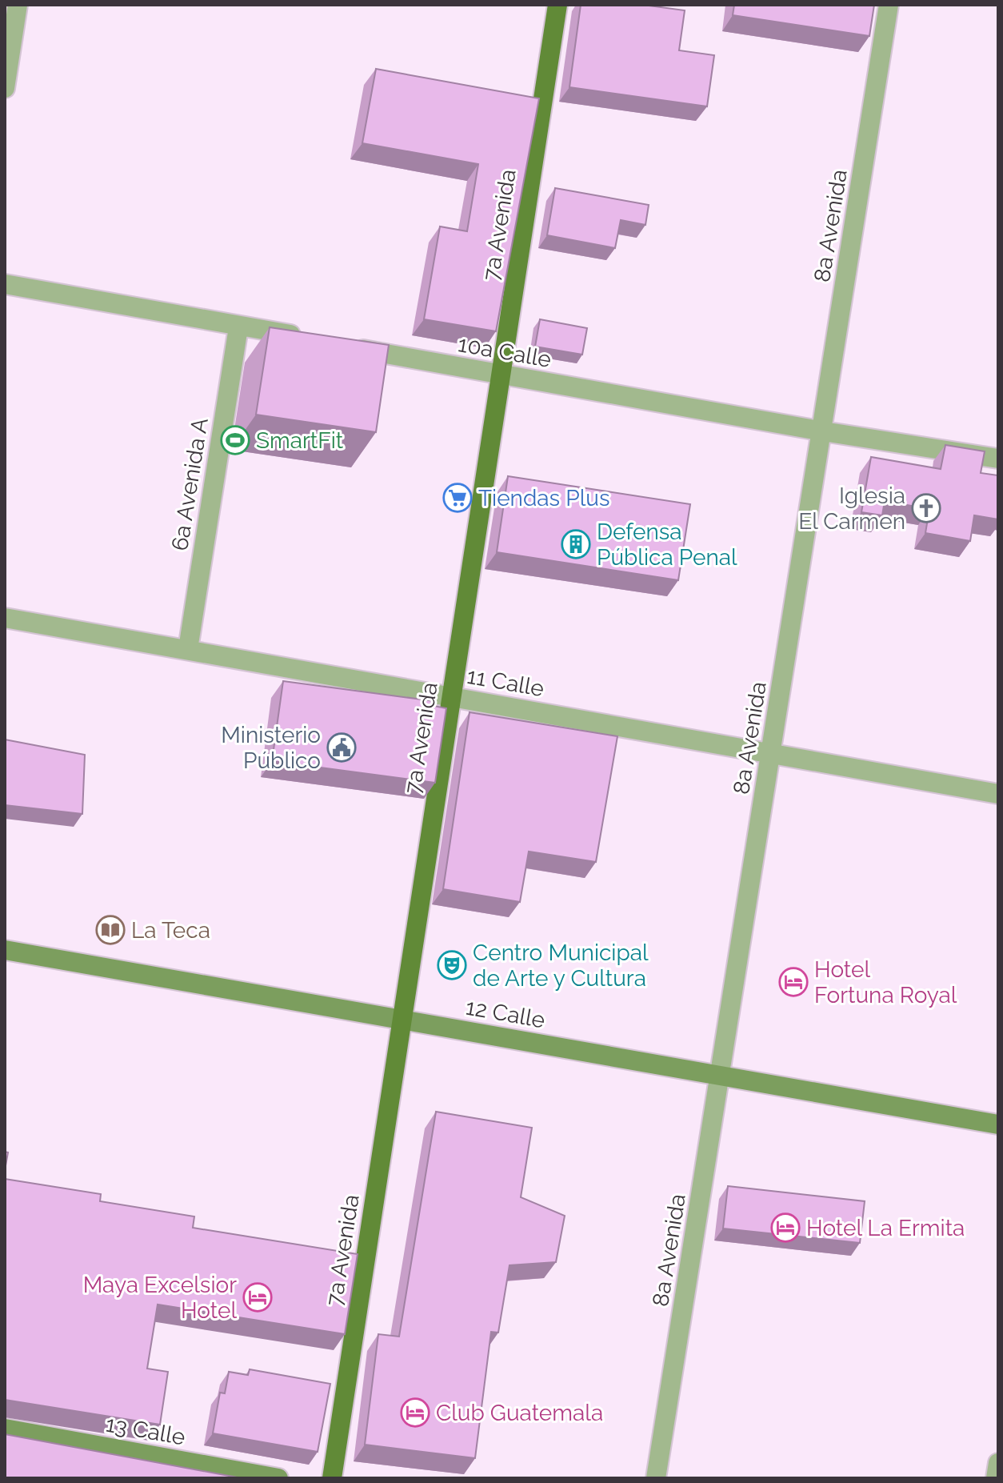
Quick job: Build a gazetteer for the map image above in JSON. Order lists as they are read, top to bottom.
{
  "streets": {
    "main road": ["7a Avenida"],
    "street": [
      "8a Avenida",
      "10a Calle",
      "6a Avenida A",
      "11 Calle",
      "12 Calle",
      "13 Calle"
    ]
  },
  "crossings": [
    ["7a Avenida", "10a Calle"],
    ["7a Avenida", "11 Calle"],
    ["7a Avenida", "12 Calle"],
    ["8a Avenida", "10a Calle"],
    ["8a Avenida", "11 Calle"],
    ["8a Avenida", "12 Calle"],
    ["6a Avenida A", "11 Calle"]
  ],
  "places": {
    "sports": ["SmartFit"],
    "supermarket": ["Tiendas Plus"],
    "church": ["Iglesia El Carmen"],
    "building": ["Defensa Pública Penal"],
    "public building": ["Ministerio Público"],
    "library": ["La Teca"],
    "theatre": ["Centro Municipal de Arte y Cultura"],
    "hotel": [
      "Hotel Fortuna Royal",
      "Hotel La Ermita",
      "Maya Excelsior Hotel",
      "Club Guatemala"
    ]
  }
}
